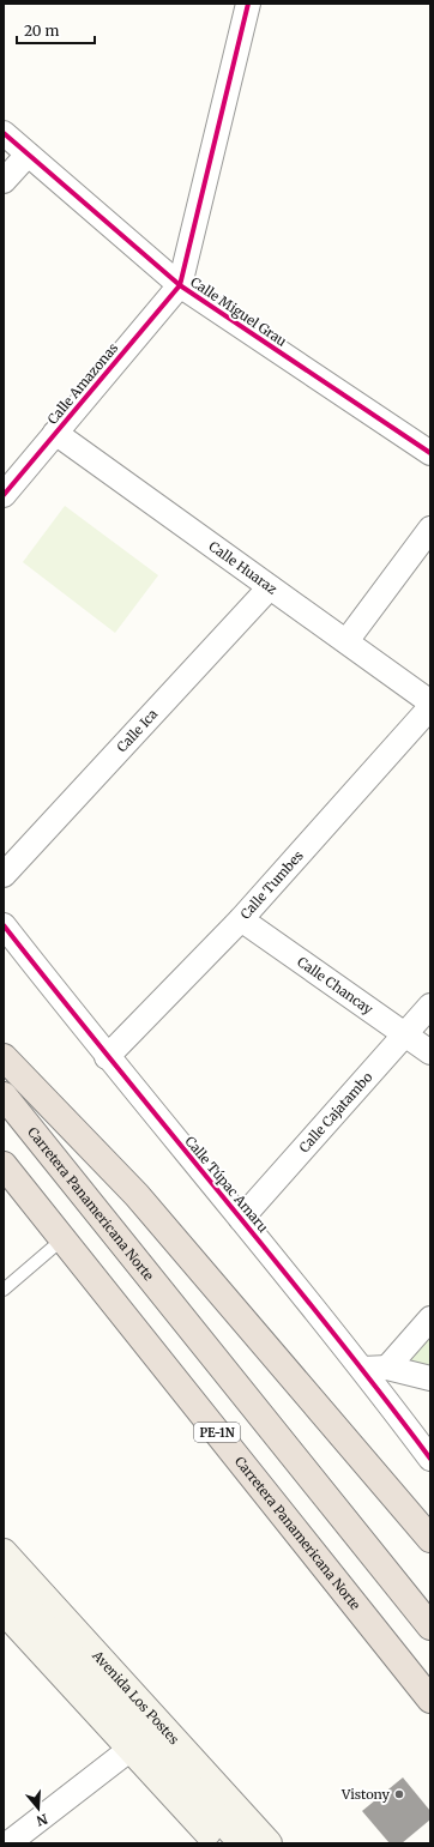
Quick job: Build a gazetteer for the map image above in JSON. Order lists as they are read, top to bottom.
{
  "streets": {
    "highway": ["Carretera Panamericana Norte", "PE-1N"],
    "street": [
      "Calle Miguel Grau",
      "Calle Amazonas",
      "Calle Huaraz",
      "Calle Ica",
      "Calle Tumbes",
      "Calle Chancay",
      "Calle Cajatambo",
      "Calle Túpac Amaru",
      "Avenida Los Postes"
    ]
  },
  "crossings": [
    ["Calle Miguel Grau", "Calle Amazonas"],
    ["Calle Amazonas", "Calle Huaraz"],
    ["Calle Huaraz", "Calle Ica"],
    ["Calle Tumbes", "Calle Chancay"],
    ["Calle Tumbes", "Calle Túpac Amaru"],
    ["Calle Chancay", "Calle Cajatambo"],
    ["Calle Cajatambo", "Calle Túpac Amaru"]
  ],
  "places": ["Vistony"],
  "scale_bar": "20 m",
  "north": "bottom"
}
